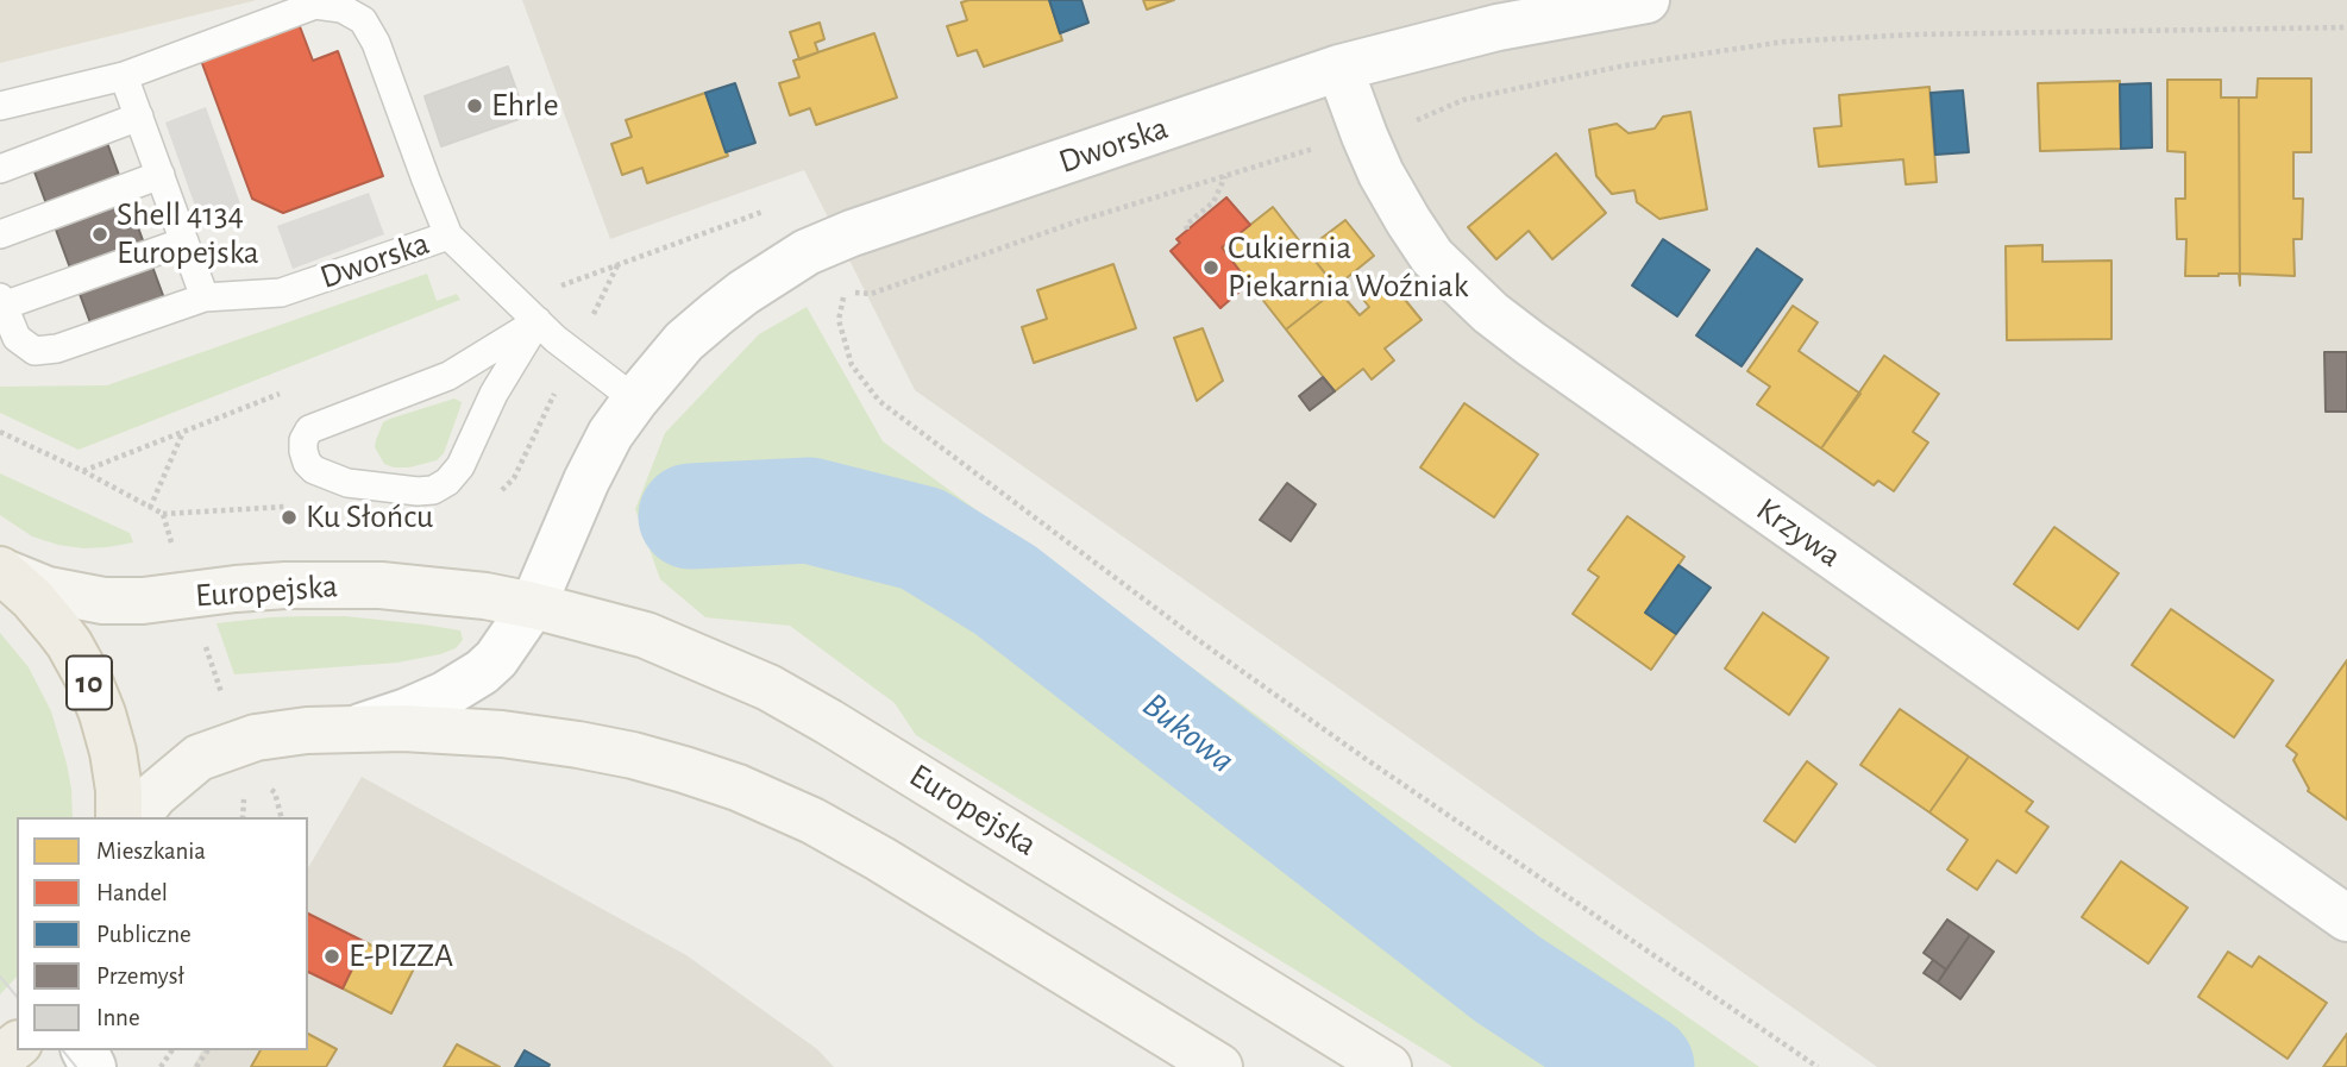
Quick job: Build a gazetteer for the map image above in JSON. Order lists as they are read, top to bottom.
{
  "streets": {
    "main road": ["Europejska", "10"],
    "street": ["Dworska", "Krzywa"]
  },
  "crossings": [
    ["Dworska", "Krzywa"],
    ["Dworska", "Europejska"],
    ["Europejska", "10"]
  ],
  "water": ["Bukowa"],
  "places": [
    "Ehrle",
    "Shell 4134 Europejska",
    "Cukiernia Piekarnia Woźniak",
    "Ku Słońcu",
    "E-PIZZA"
  ],
  "legend": [
    "Mieszkania",
    "Handel",
    "Publiczne",
    "Przemysł",
    "Inne"
  ]
}
